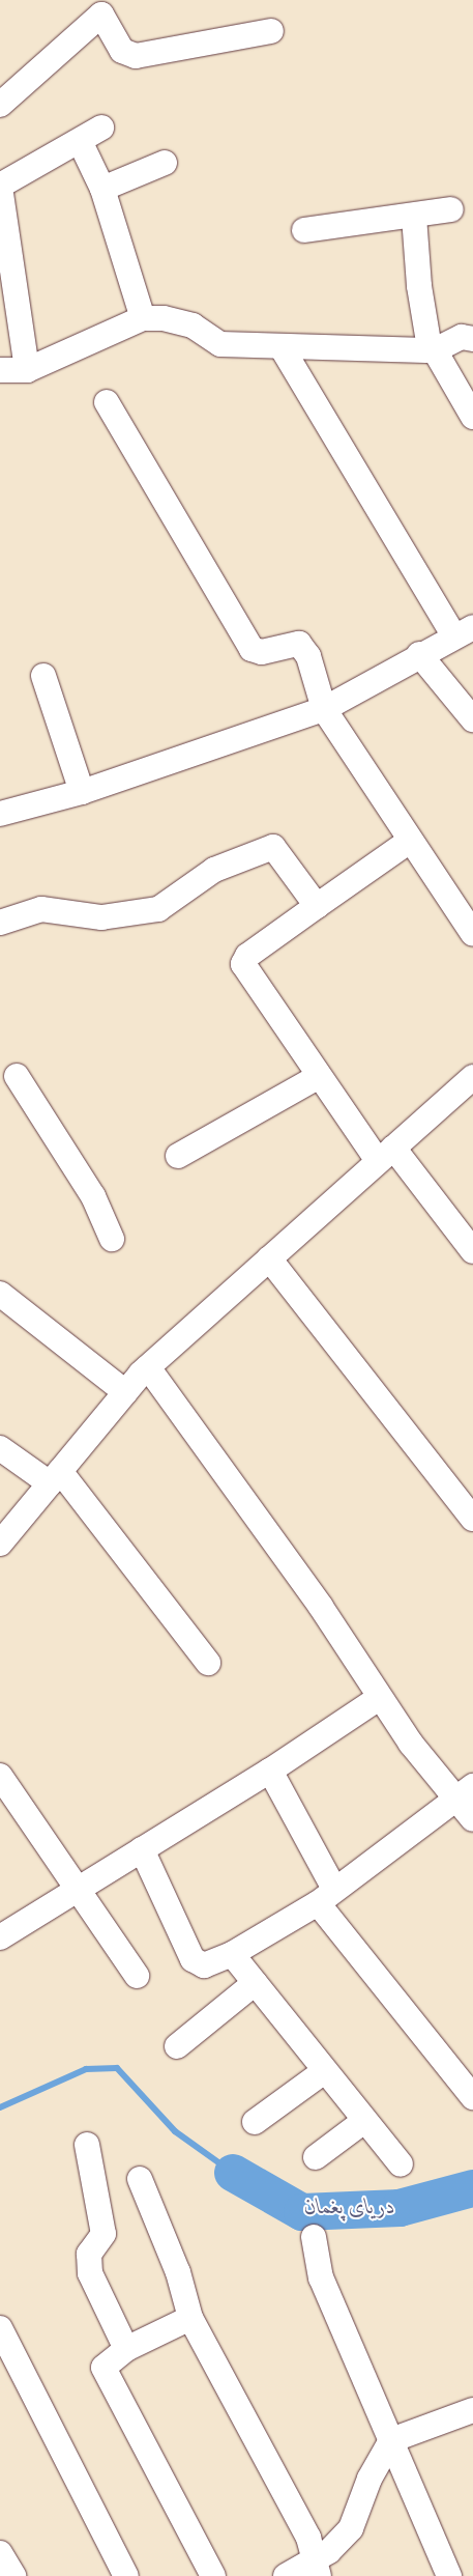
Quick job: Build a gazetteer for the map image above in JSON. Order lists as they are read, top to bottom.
{
  "water": ["دریای پغمان"]
}
